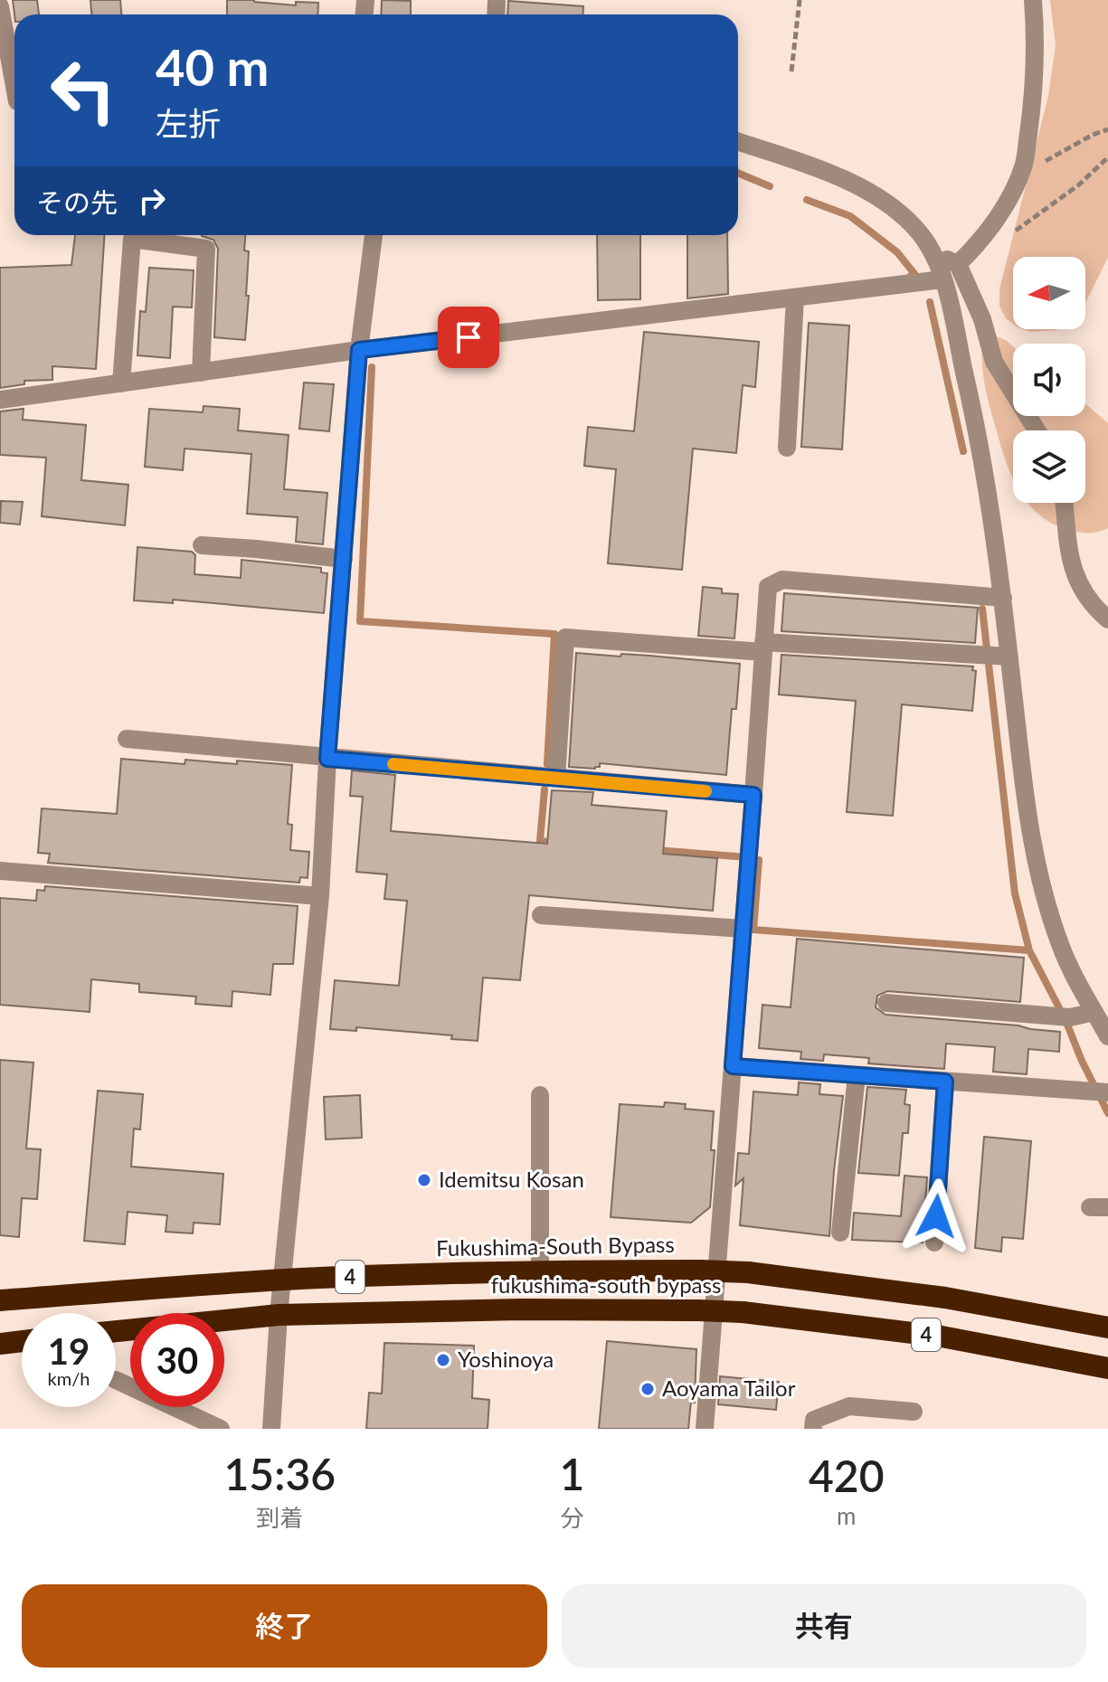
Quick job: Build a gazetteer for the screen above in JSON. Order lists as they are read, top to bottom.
{
  "streets": {
    "highway": ["Fukushima-South Bypass", "4", "fukushima-south bypass"]
  },
  "places": ["Idemitsu Kosan", "Yoshinoya", "Aoyama Tailor"],
  "north": "left",
  "page": {
    "turn": ["40 m", "左折"],
    "then": "その先",
    "speed": "19 km/h",
    "limit": "30",
    "eta": [
      "15:36",
      "到着",
      "1",
      "分",
      "420",
      "m"
    ],
    "buttons": ["終了", "共有"]
  }
}
